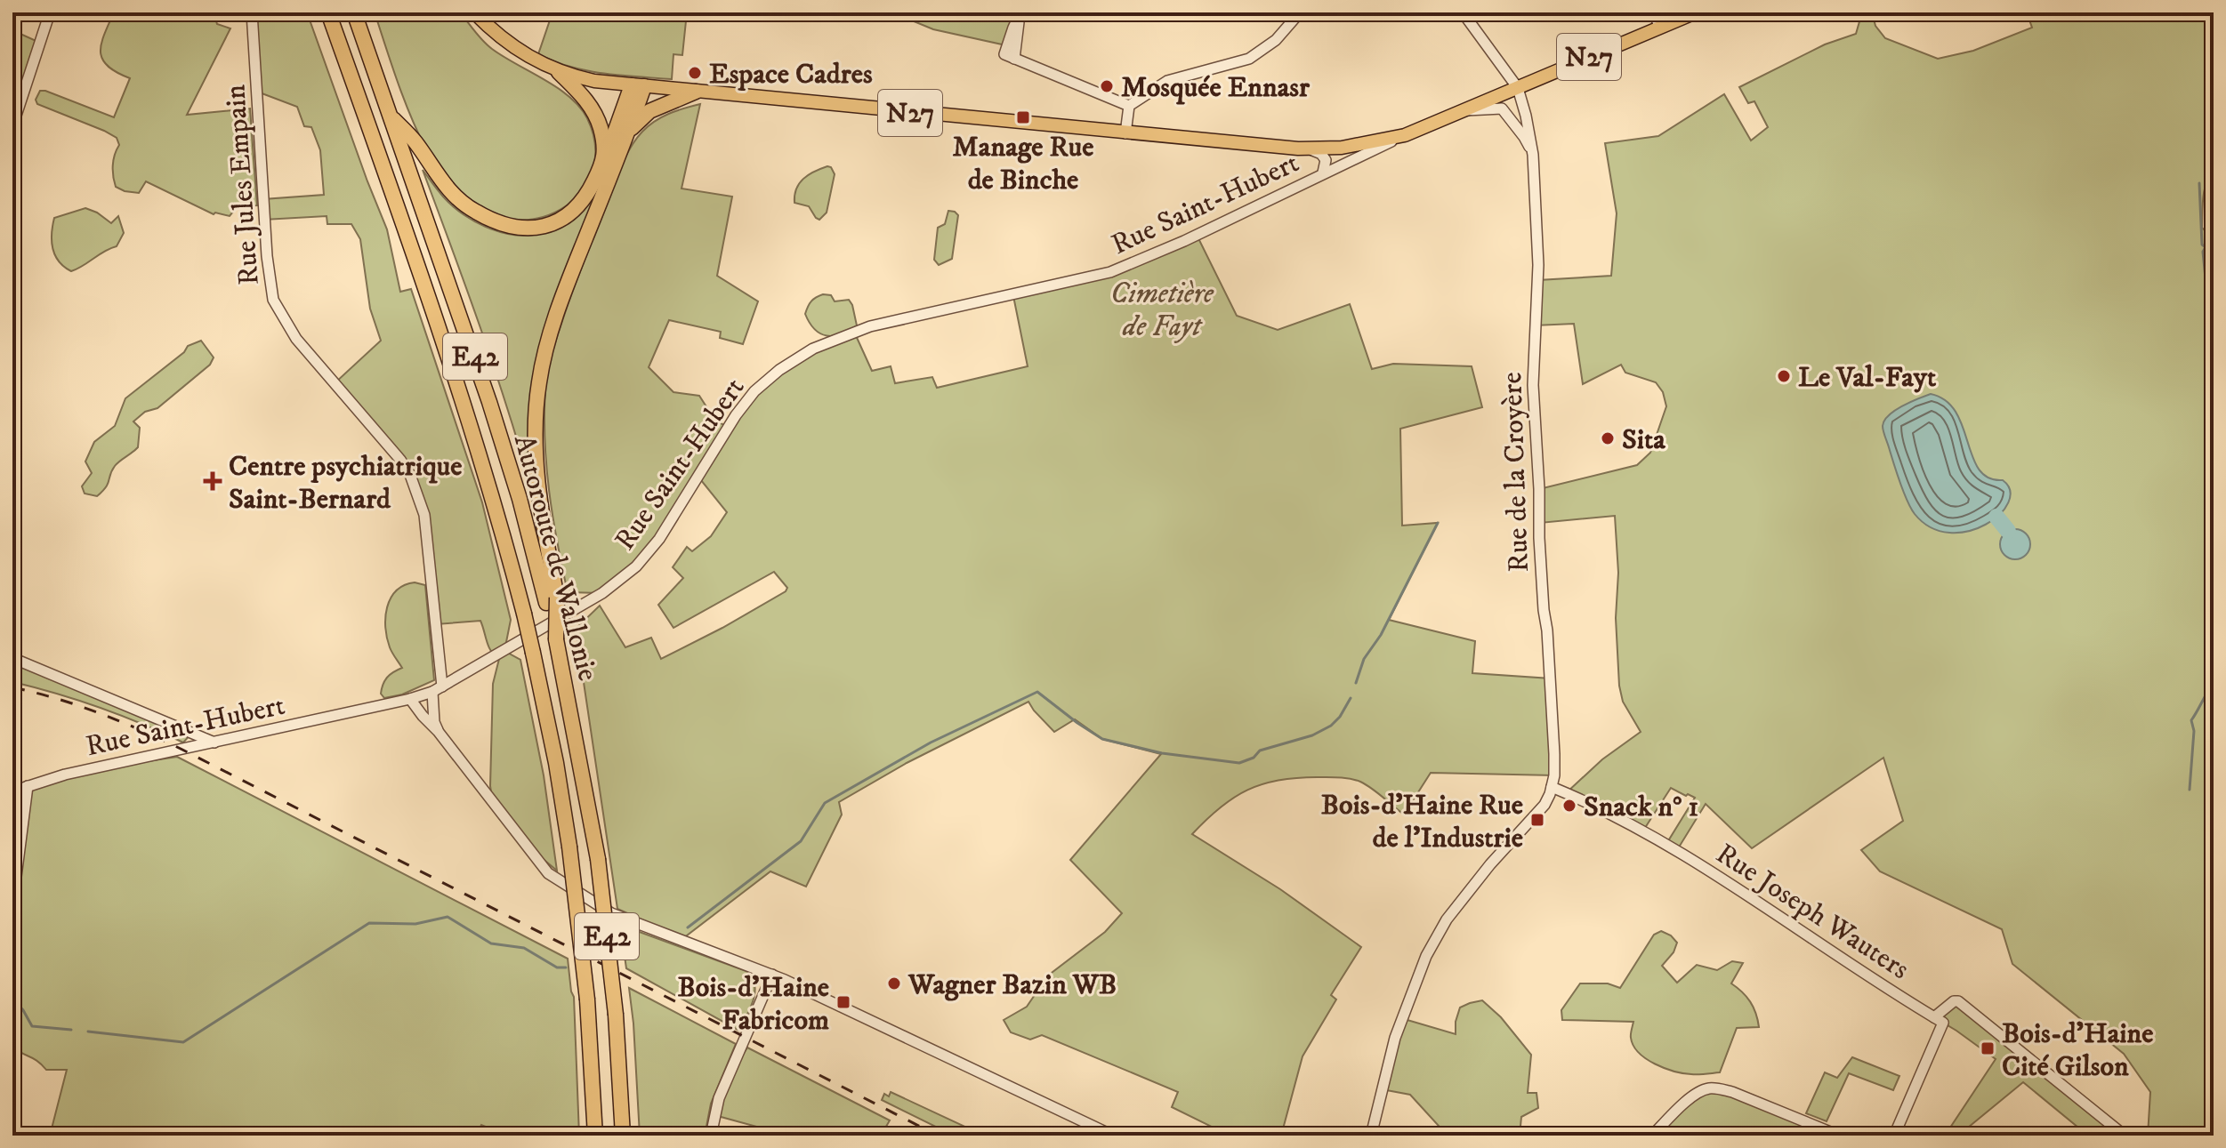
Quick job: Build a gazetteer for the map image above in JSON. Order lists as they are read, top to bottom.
{
  "streets": {
    "highway": ["E42", "Autoroute de Wallonie"],
    "main road": ["N27"],
    "street": [
      "Rue Jules Empain",
      "Rue Saint-Hubert",
      "Rue de la Croyère",
      "Rue Joseph Wauters"
    ]
  },
  "crossings": [
    ["N27", "Rue Saint-Hubert"],
    ["N27", "Rue de la Croyère"],
    ["Rue Jules Empain", "Rue Saint-Hubert"],
    ["Rue de la Croyère", "Rue Joseph Wauters"]
  ],
  "parks": ["Cimetière de Fayt"],
  "places": {
    "other": [
      "Espace Cadres",
      "Mosquée Ennasr",
      "Le Val-Fayt",
      "Sita",
      "Snack n° 1",
      "Wagner Bazin WB"
    ],
    "transit": [
      "Manage Rue de Binche",
      "Bois-d'Haine Rue de l'Industrie",
      "Bois-d'Haine Fabricom",
      "Bois-d'Haine Cité Gilson"
    ],
    "health": ["Centre psychiatrique Saint-Bernard"]
  }
}
